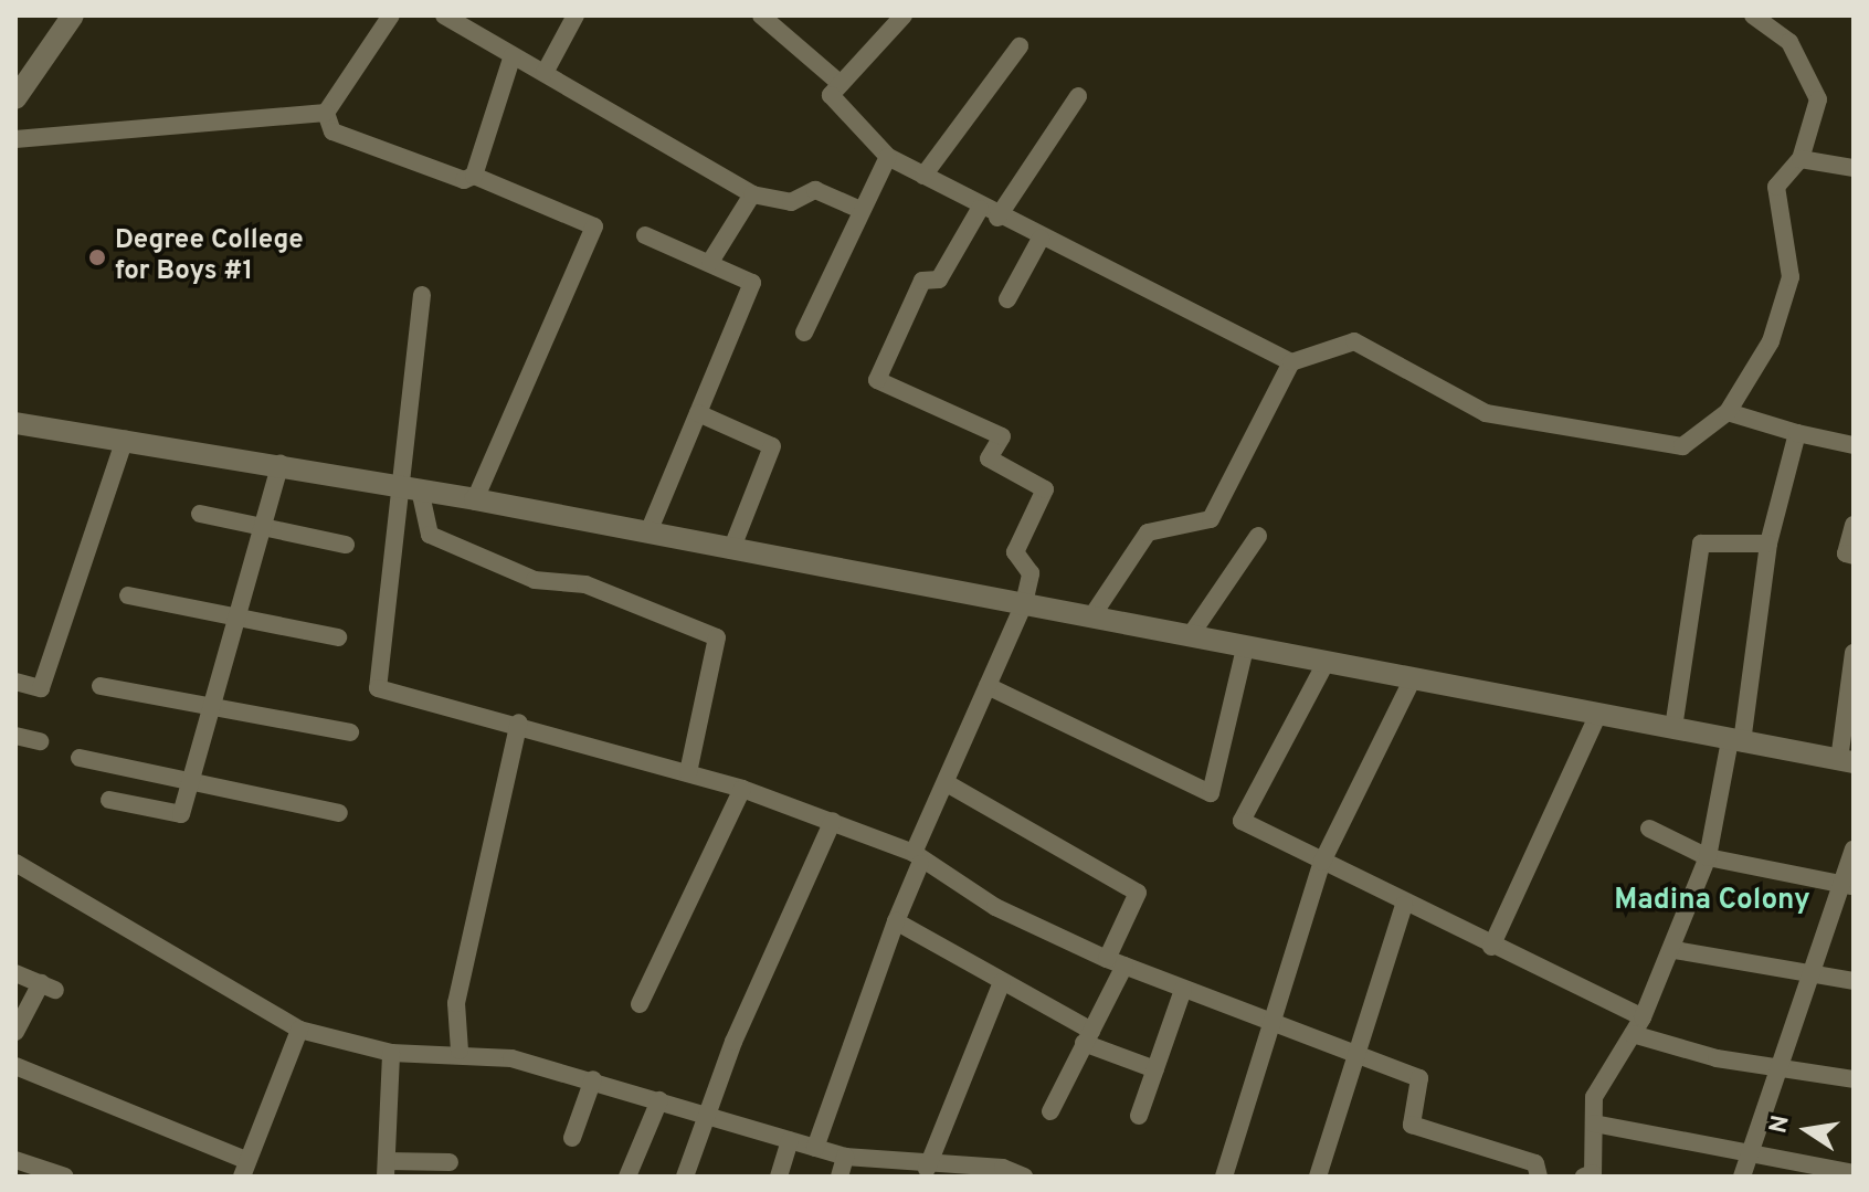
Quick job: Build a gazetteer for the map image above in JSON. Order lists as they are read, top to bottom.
{
  "districts": ["Madina Colony"],
  "places": ["Degree College for Boys #1"],
  "north": "left"
}
